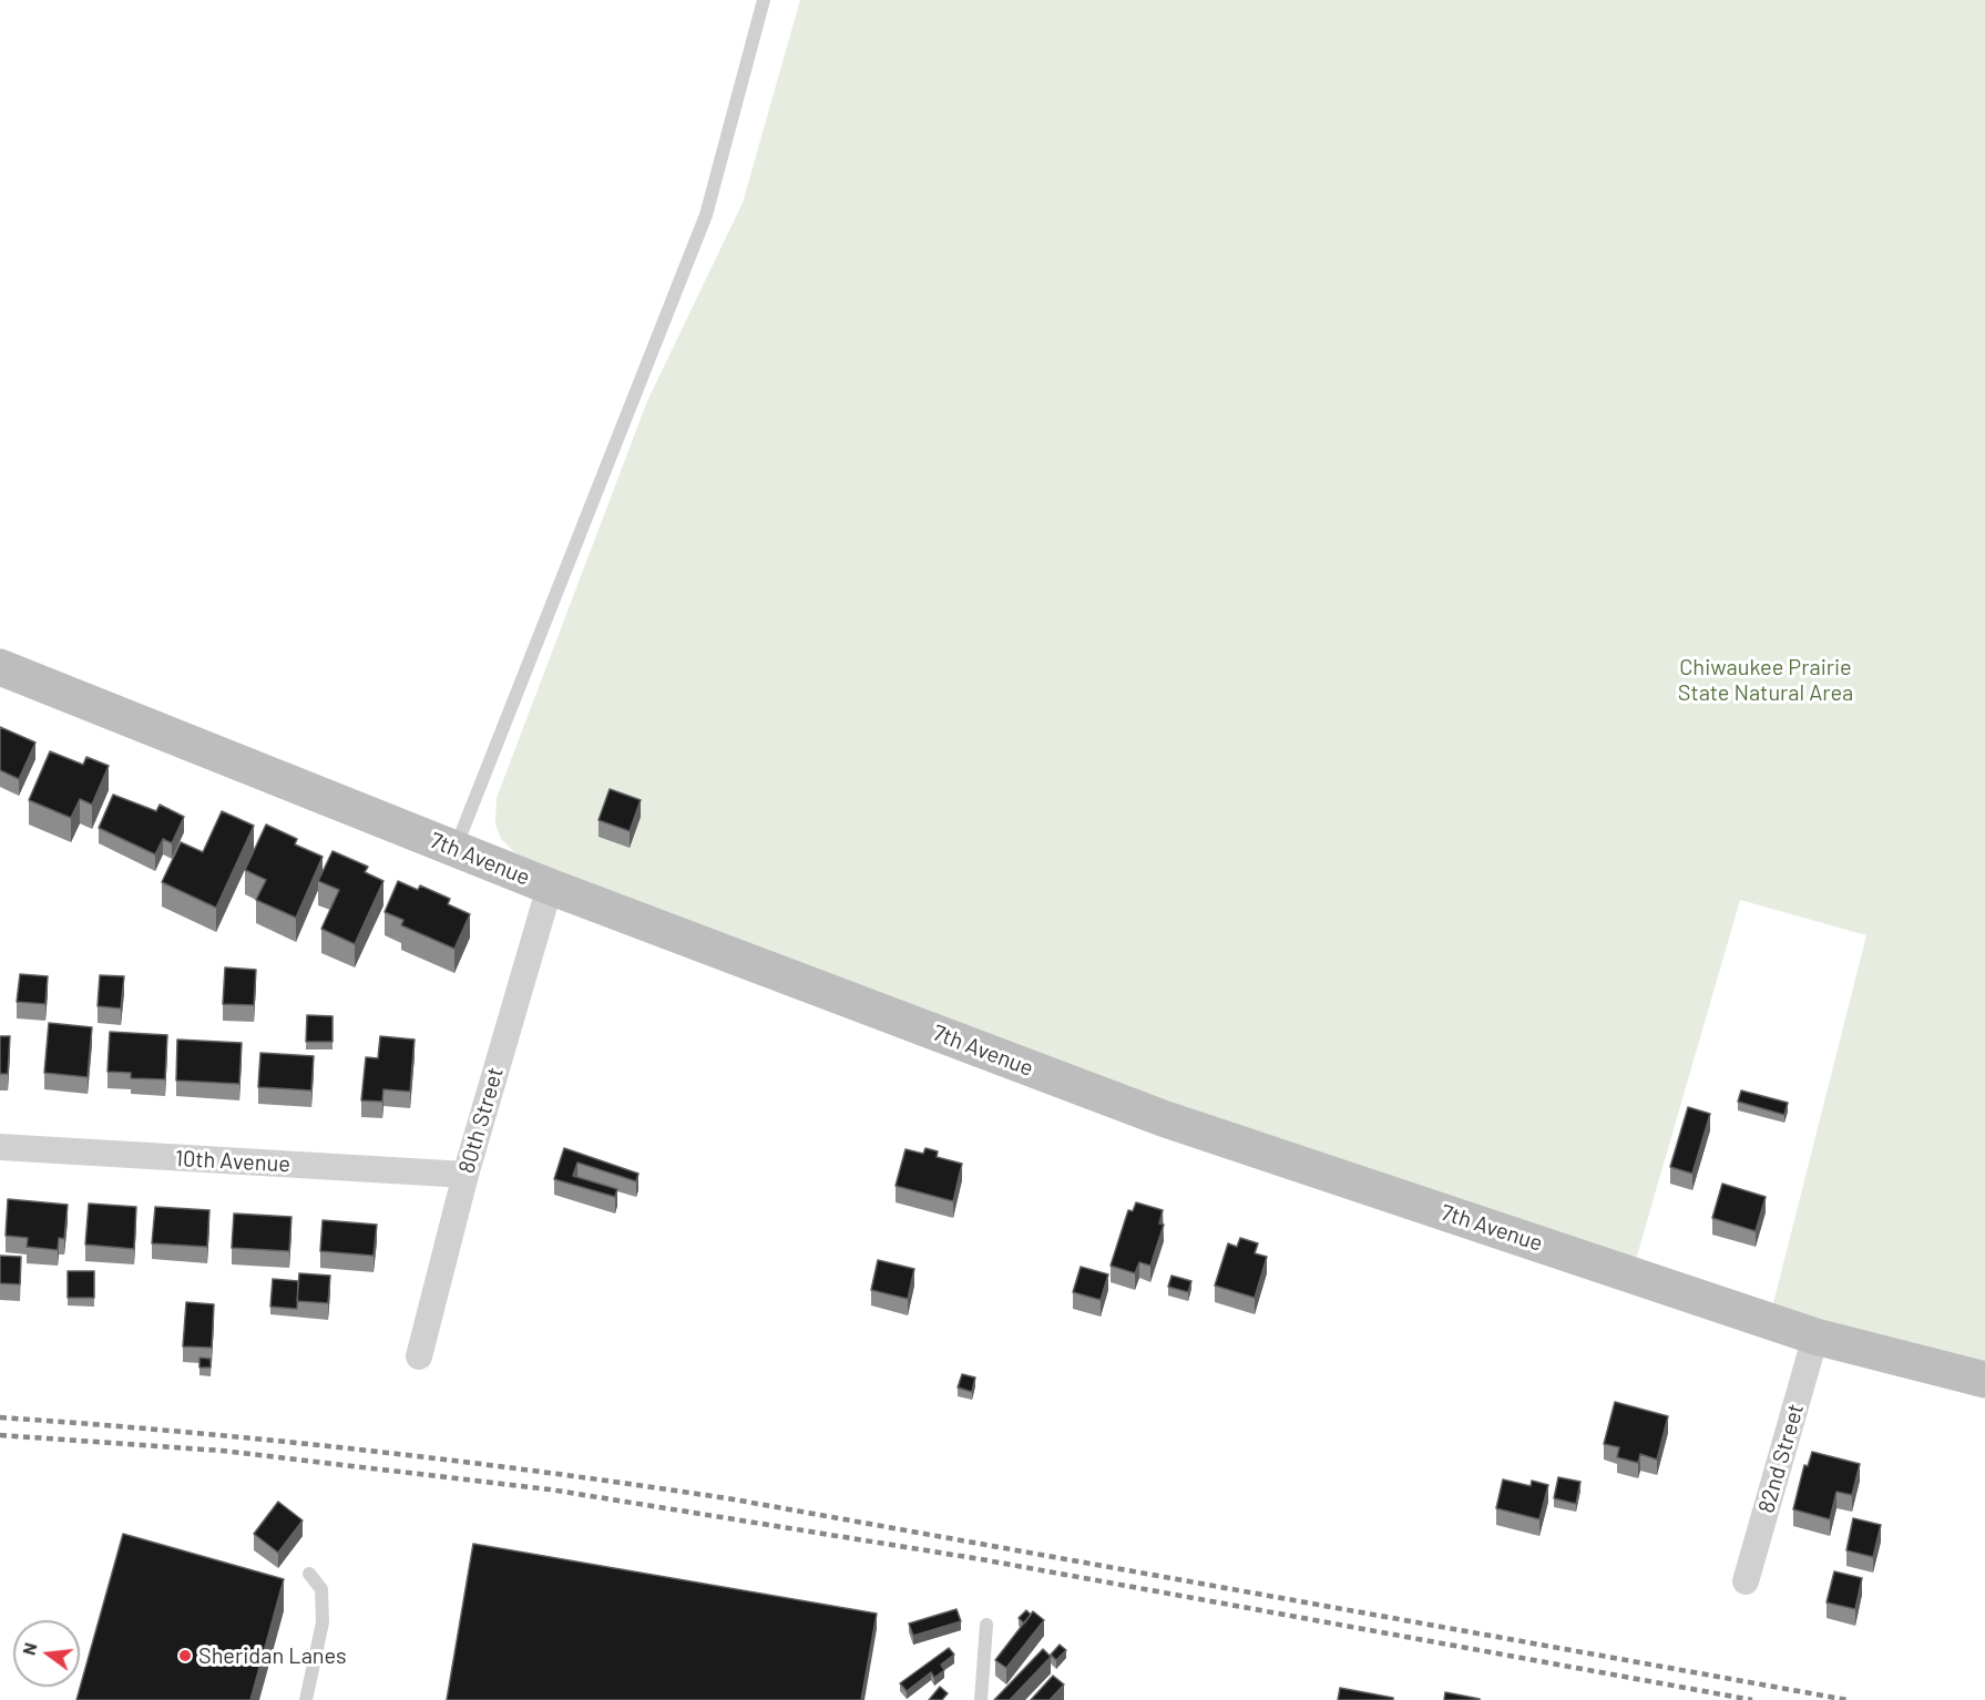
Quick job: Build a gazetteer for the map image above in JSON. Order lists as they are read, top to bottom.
{
  "streets": {
    "street": [
      "7th Avenue",
      "80th Street",
      "10th Avenue",
      "82nd Street"
    ]
  },
  "crossings": [
    ["7th Avenue", "80th Street"],
    ["7th Avenue", "82nd Street"],
    ["80th Street", "10th Avenue"]
  ],
  "parks": ["Chiwaukee Prairie State Natural Area"],
  "places": ["Sheridan Lanes"],
  "north": "left"
}
